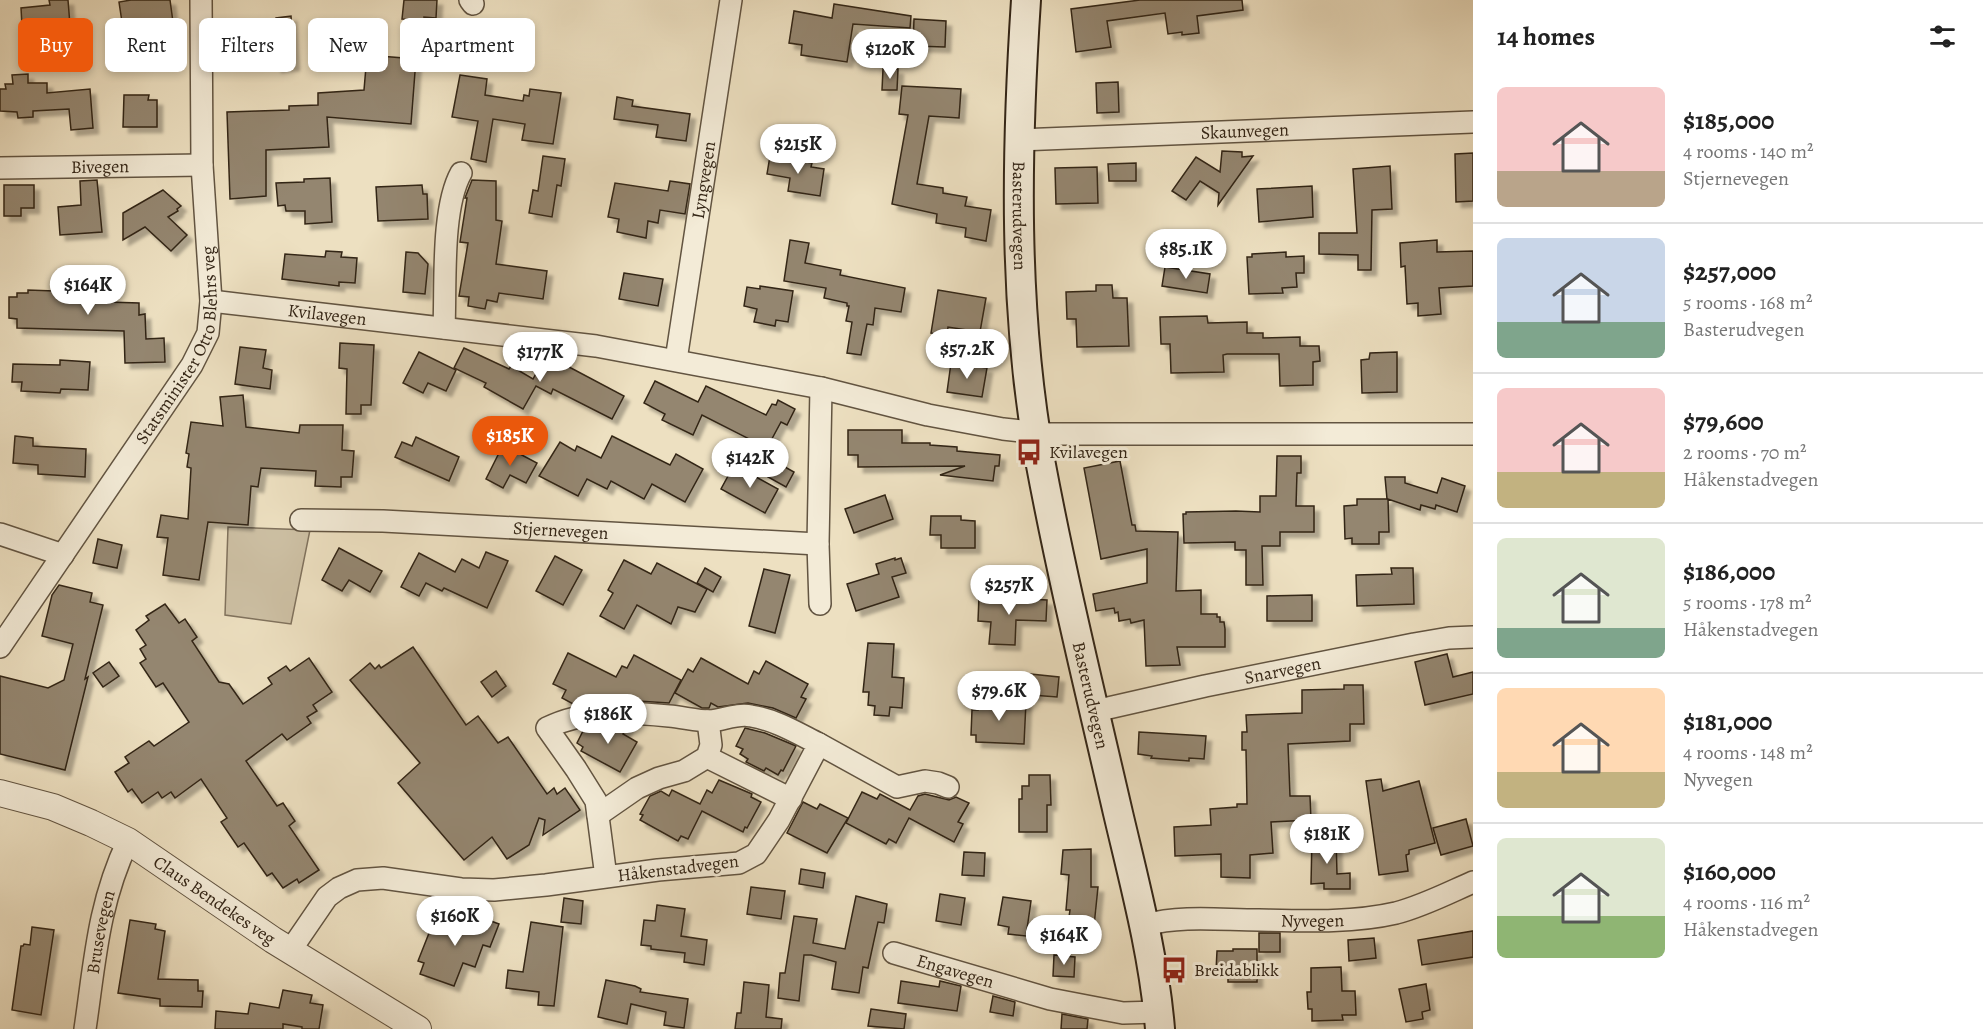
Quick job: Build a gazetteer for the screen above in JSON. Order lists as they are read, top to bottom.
{
  "streets": {
    "main road": ["Basterudvegen"],
    "street": [
      "Skaunvegen",
      "Bivegen",
      "Lyngvegen",
      "Kvilavegen",
      "Statsminister Otto Blehrs veg",
      "Stjernevegen",
      "Snarvegen",
      "Håkenstadvegen",
      "Claus Bendekes veg",
      "Nyvegen",
      "Brusevegen",
      "Engavegen"
    ]
  },
  "crossings": [
    ["Skaunvegen", "Basterudvegen"],
    ["Bivegen", "Statsminister Otto Blehrs veg"],
    ["Lyngvegen", "Kvilavegen"],
    ["Basterudvegen", "Kvilavegen"],
    ["Basterudvegen", "Snarvegen"],
    ["Basterudvegen", "Nyvegen"],
    ["Basterudvegen", "Engavegen"],
    ["Kvilavegen", "Statsminister Otto Blehrs veg"],
    ["Håkenstadvegen", "Claus Bendekes veg"],
    ["Claus Bendekes veg", "Brusevegen"]
  ],
  "places": {
    "bus stop": ["Kvilavegen", "Breidablikk"]
  },
  "page": {
    "heading": "14 homes",
    "chip": [
      "Buy",
      "Rent",
      "Filters",
      "New",
      "Apartment"
    ],
    "price": [
      "$120K",
      "$215K",
      "$85.1K",
      "$164K",
      "$57.2K",
      "$177K",
      "$185K",
      "$142K",
      "$257K",
      "$79.6K",
      "$186K",
      "$181K",
      "$160K",
      "$164K"
    ],
    "list": [
      {
        "name": "$185,000",
        "note": "4 rooms · 140 m² · Stjernevegen"
      },
      {
        "name": "$257,000",
        "note": "5 rooms · 168 m² · Basterudvegen"
      },
      {
        "name": "$79,600",
        "note": "2 rooms · 70 m² · Håkenstadvegen"
      },
      {
        "name": "$186,000",
        "note": "5 rooms · 178 m² · Håkenstadvegen"
      },
      {
        "name": "$181,000",
        "note": "4 rooms · 148 m² · Nyvegen"
      },
      {
        "name": "$160,000",
        "note": "4 rooms · 116 m² · Håkenstadvegen"
      }
    ]
  }
}
